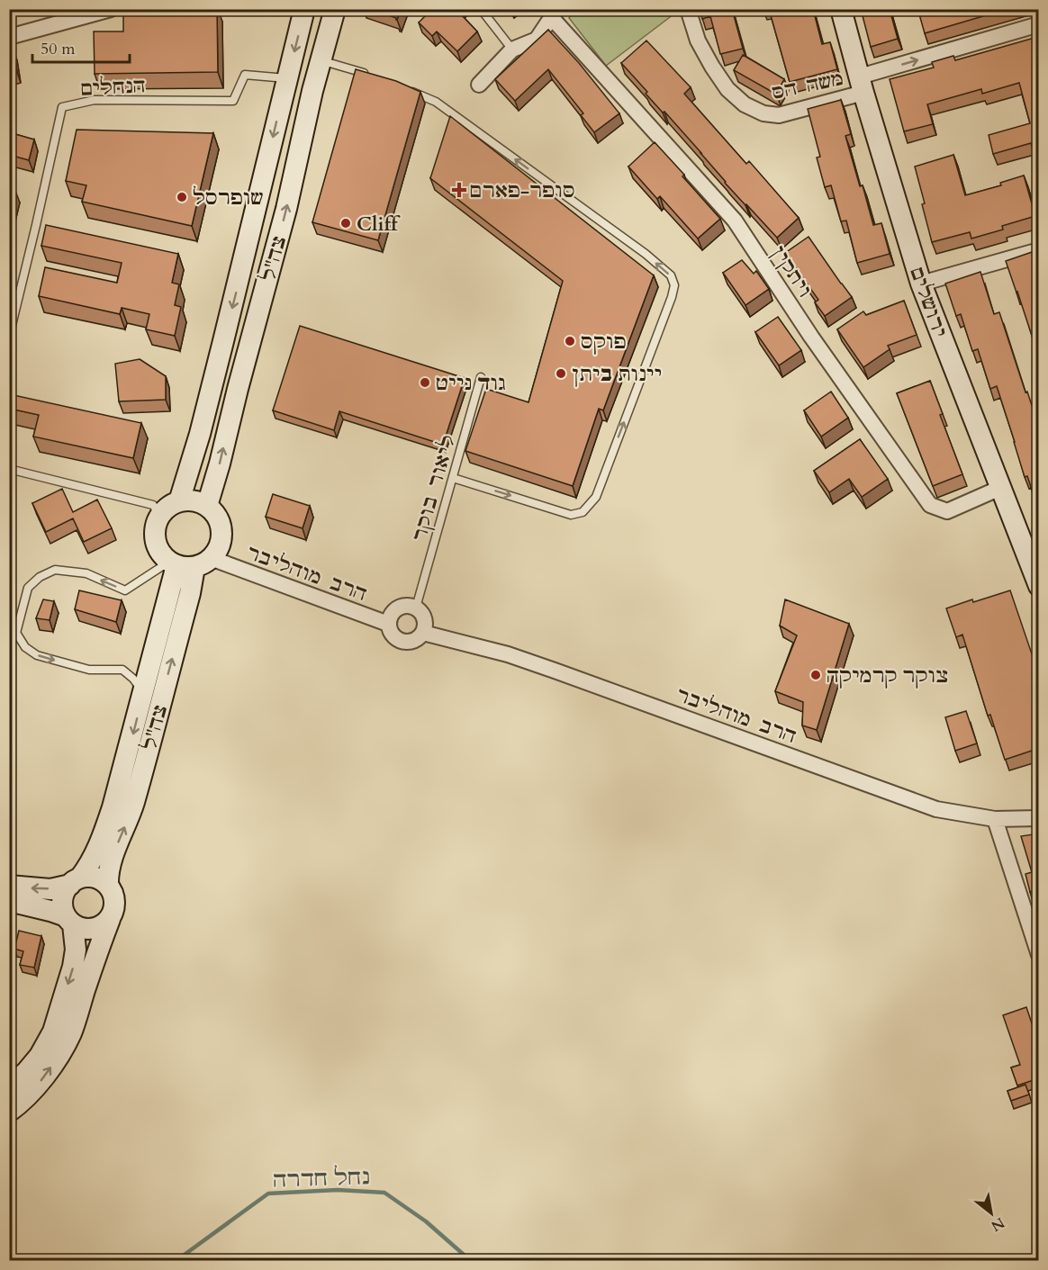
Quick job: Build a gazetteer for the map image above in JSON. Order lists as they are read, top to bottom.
{
  "streets": {
    "main road": ["צה\"ל", "ירושלים"],
    "street": ["משה הס", "ויתקין", "הרב מוהליבר"],
    "lane": ["הנחלים", "ליאור בוקר"]
  },
  "crossings": [
    ["משה הס", "ירושלים"],
    ["הנחלים", "צה\"ל"],
    ["צה\"ל", "הרב מוהליבר"],
    ["ויתקין", "ירושלים"],
    ["ליאור בוקר", "הרב מוהליבר"]
  ],
  "one_way": ["משה הס"],
  "water": ["נחל חדרה"],
  "places": {
    "health": ["סופר-פארם"],
    "other": [
      "שופרסל",
      "Cliff",
      "פוקס",
      "יינות ביתן",
      "גוד נייט",
      "צוקר קרמיקה"
    ]
  },
  "scale_bar": "50 m",
  "north": "bottom right"
}
